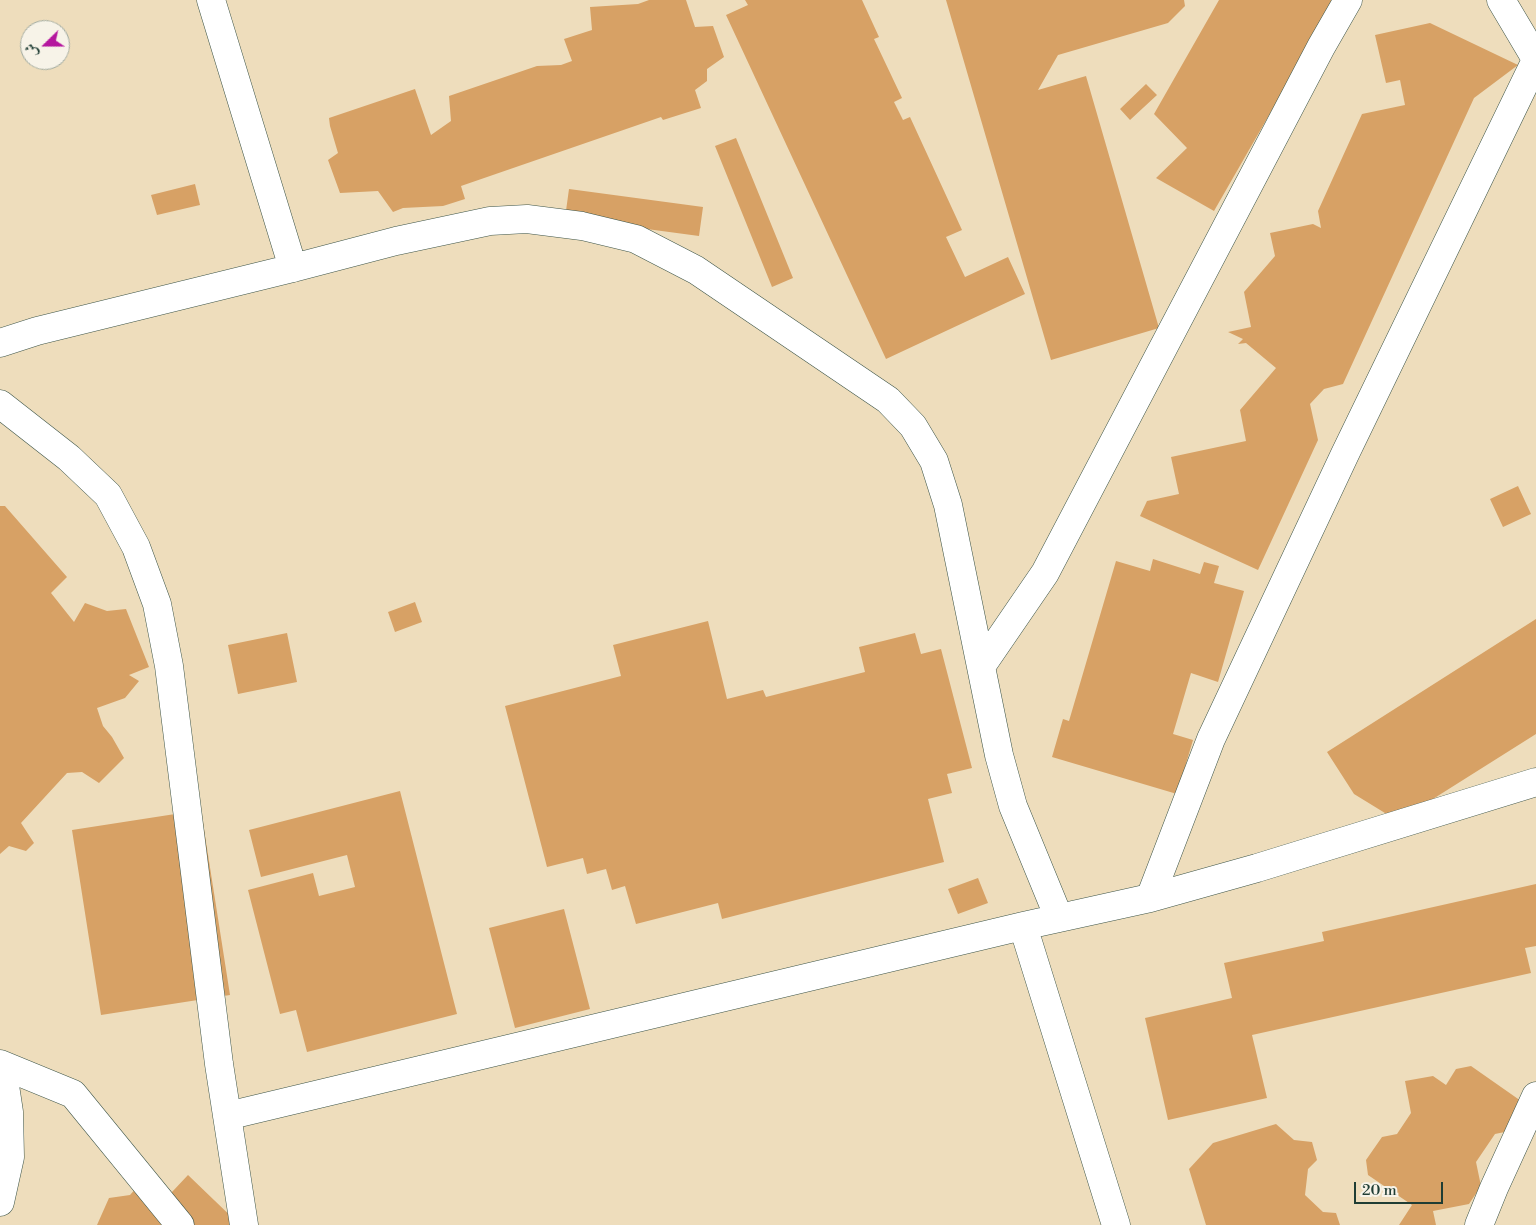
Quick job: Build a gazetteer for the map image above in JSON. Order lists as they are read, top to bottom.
{
  "scale_bar": "20 m",
  "north": "left"
}
